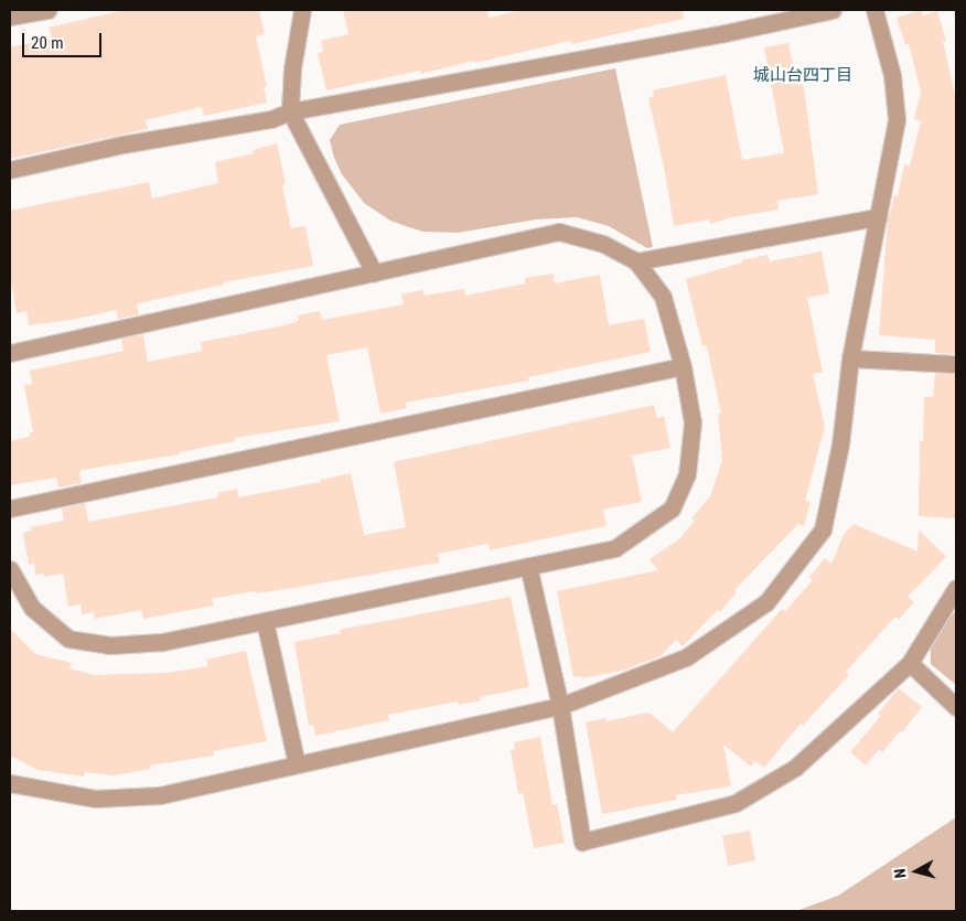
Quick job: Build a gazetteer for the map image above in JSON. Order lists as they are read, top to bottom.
{
  "districts": ["城山台四丁目"],
  "scale_bar": "20 m",
  "north": "left"
}
